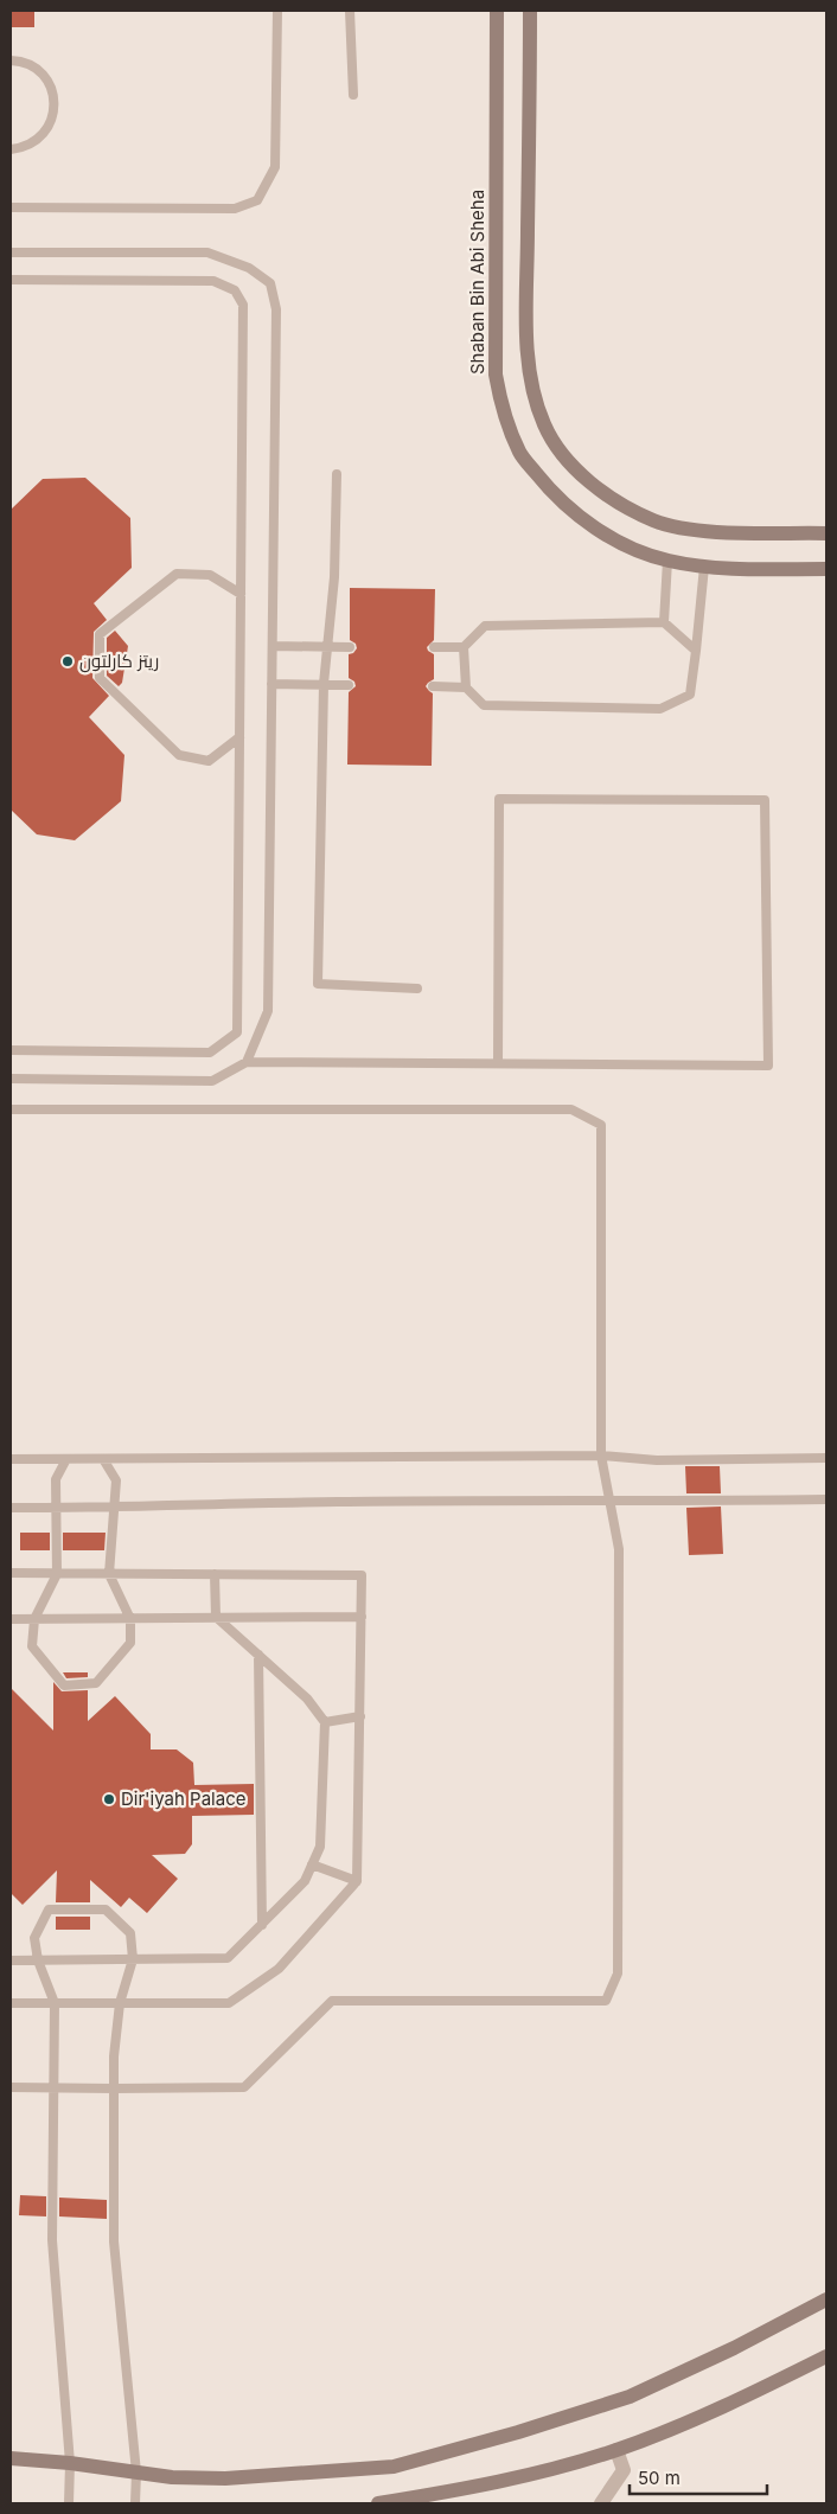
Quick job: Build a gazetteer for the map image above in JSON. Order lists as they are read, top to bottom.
{
  "streets": {
    "street": ["Shaban Bin Abi Sheha"]
  },
  "places": ["ريتز كارلتون", "Dir'iyah Palace"],
  "scale_bar": "50 m"
}
